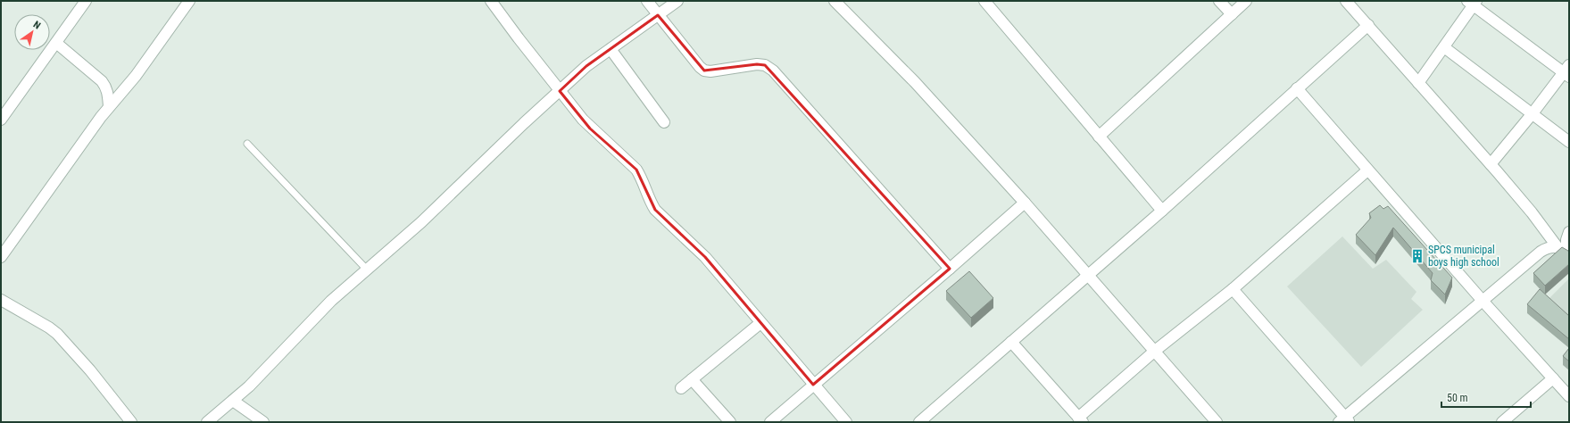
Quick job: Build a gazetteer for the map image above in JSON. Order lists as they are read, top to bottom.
{
  "places": {
    "building": ["SPCS municipal boys high school"]
  },
  "scale_bar": "50 m",
  "north": "top right"
}
